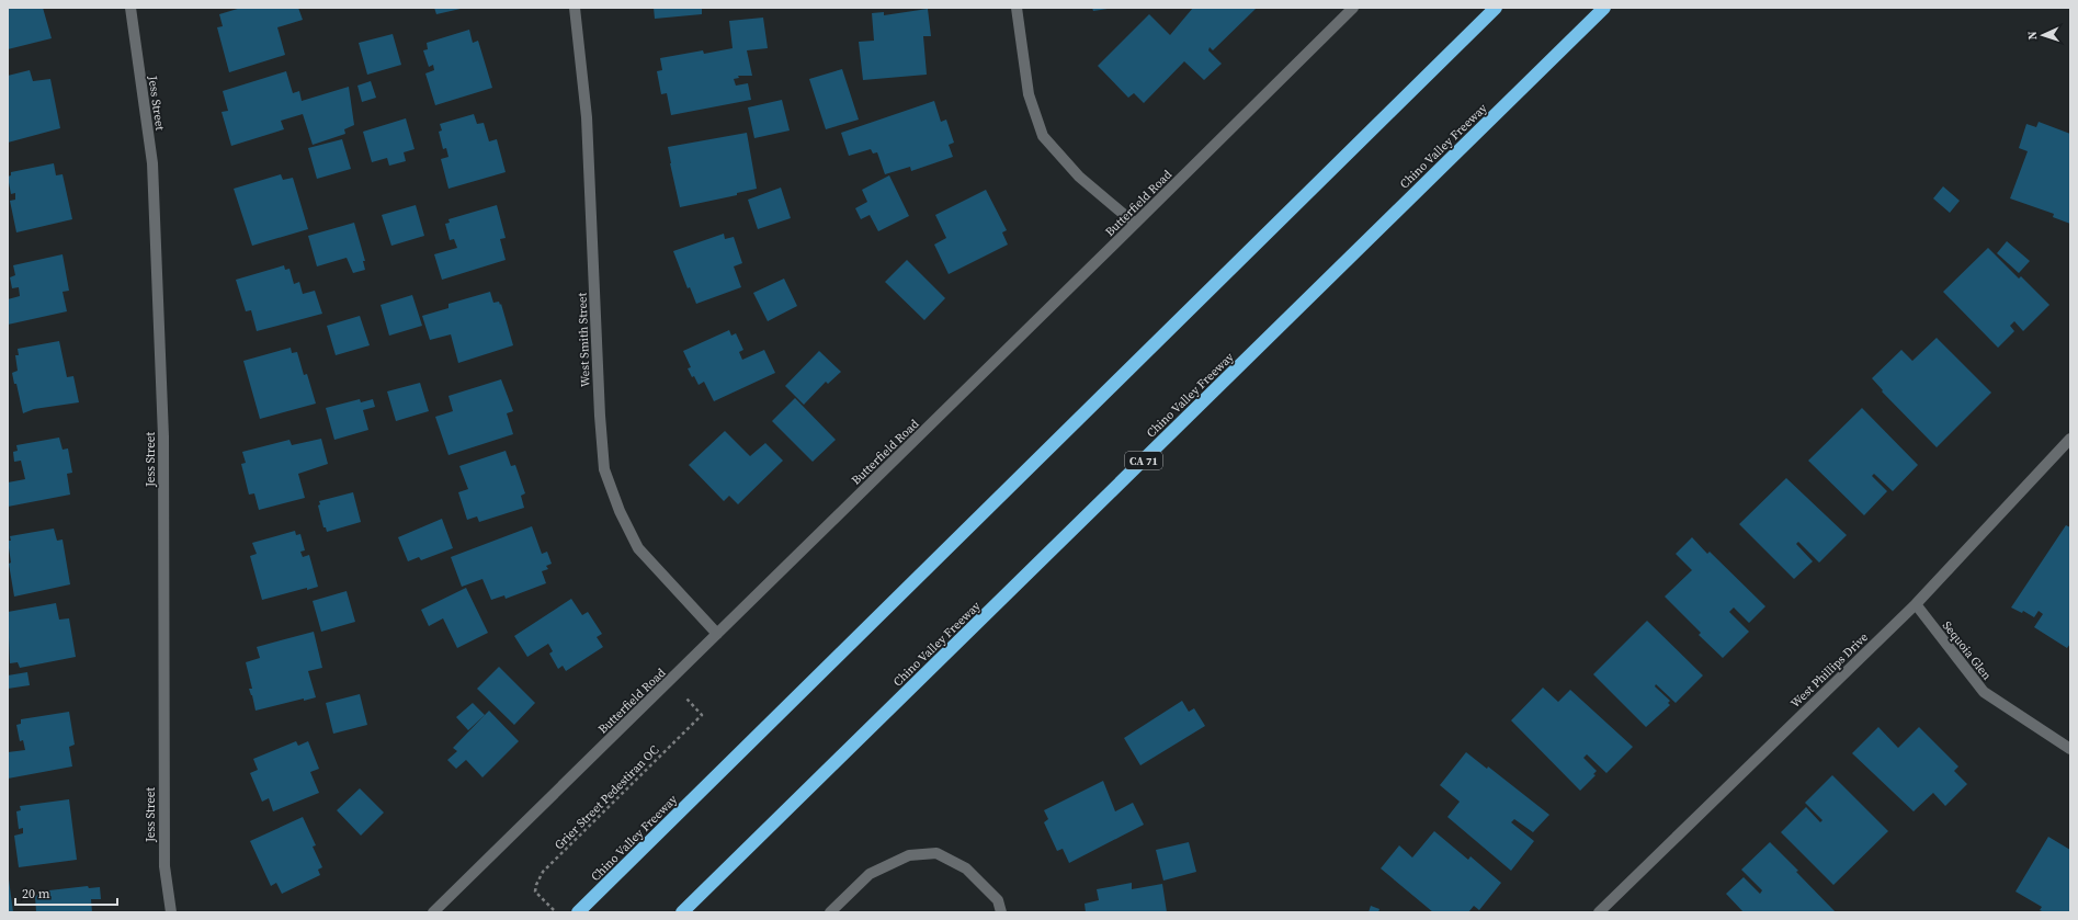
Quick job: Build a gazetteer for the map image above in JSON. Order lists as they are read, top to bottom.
{
  "streets": {
    "highway": ["Chino Valley Freeway", "CA 71"],
    "street": [
      "Jess Street",
      "Butterfield Road",
      "West Smith Street",
      "Sequoia Glen",
      "West Phillips Drive"
    ],
    "path": ["Grier Street Pedestiran OC"]
  },
  "crossings": [
    ["Butterfield Road", "West Smith Street"],
    ["Sequoia Glen", "West Phillips Drive"]
  ],
  "scale_bar": "20 m",
  "north": "left"
}
